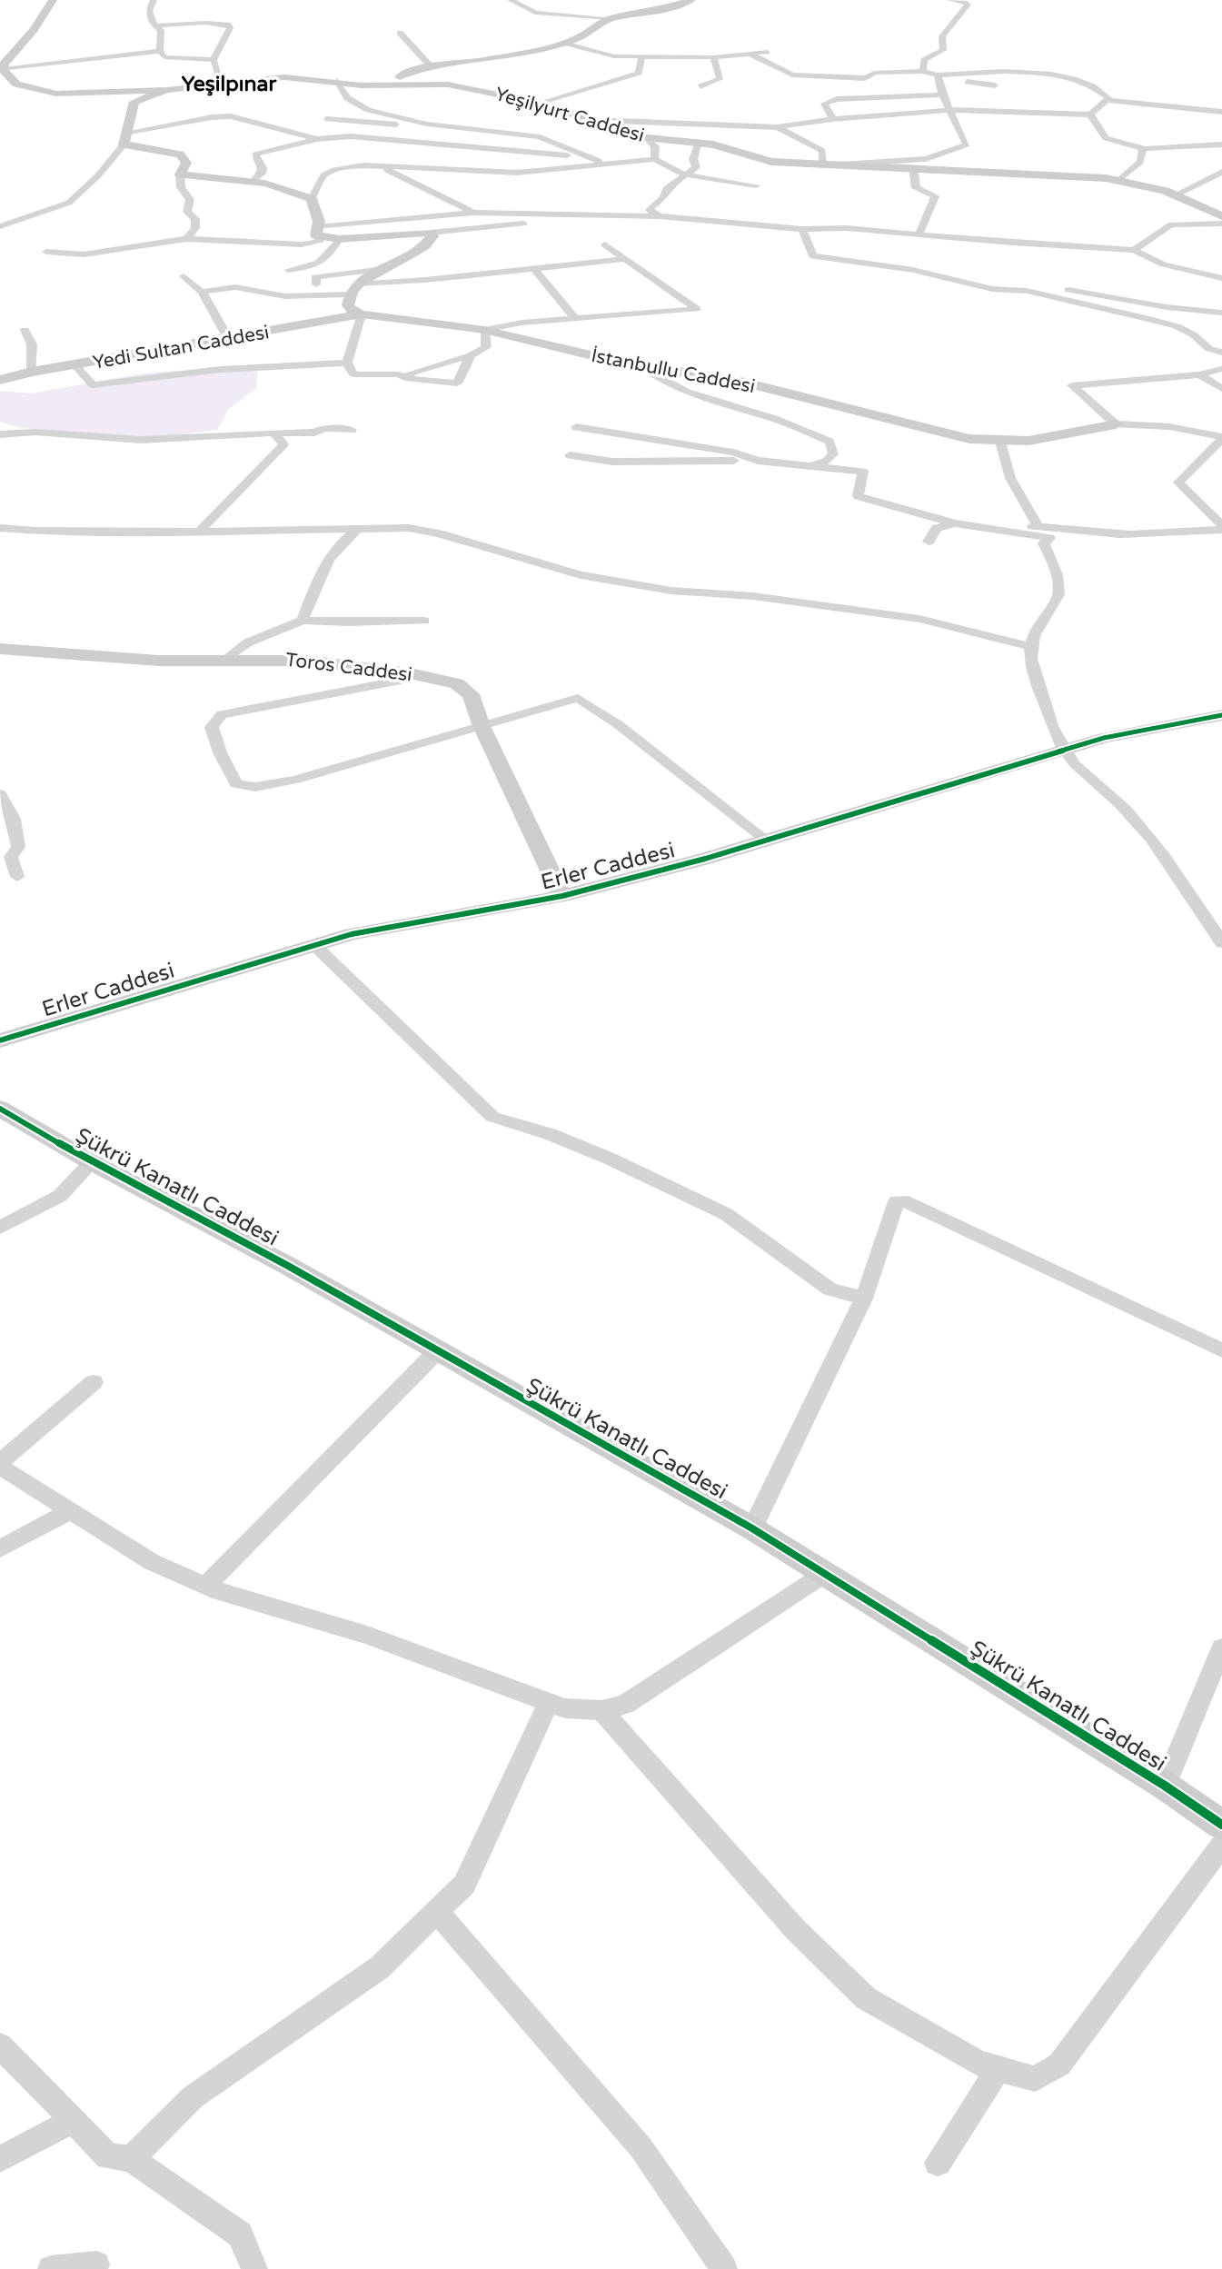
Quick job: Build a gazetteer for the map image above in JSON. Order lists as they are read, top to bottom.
{
  "streets": {
    "street": [
      "Yeşilyurt Caddesi",
      "Yedi Sultan Caddesi",
      "İstanbullu Caddesi",
      "Toros Caddesi",
      "Erler Caddesi",
      "Şükrü Kanatlı Caddesi"
    ]
  },
  "crossings": [
    ["Yedi Sultan Caddesi", "İstanbullu Caddesi"],
    ["Toros Caddesi", "Erler Caddesi"]
  ],
  "districts": ["Yeşilpınar"]
}
